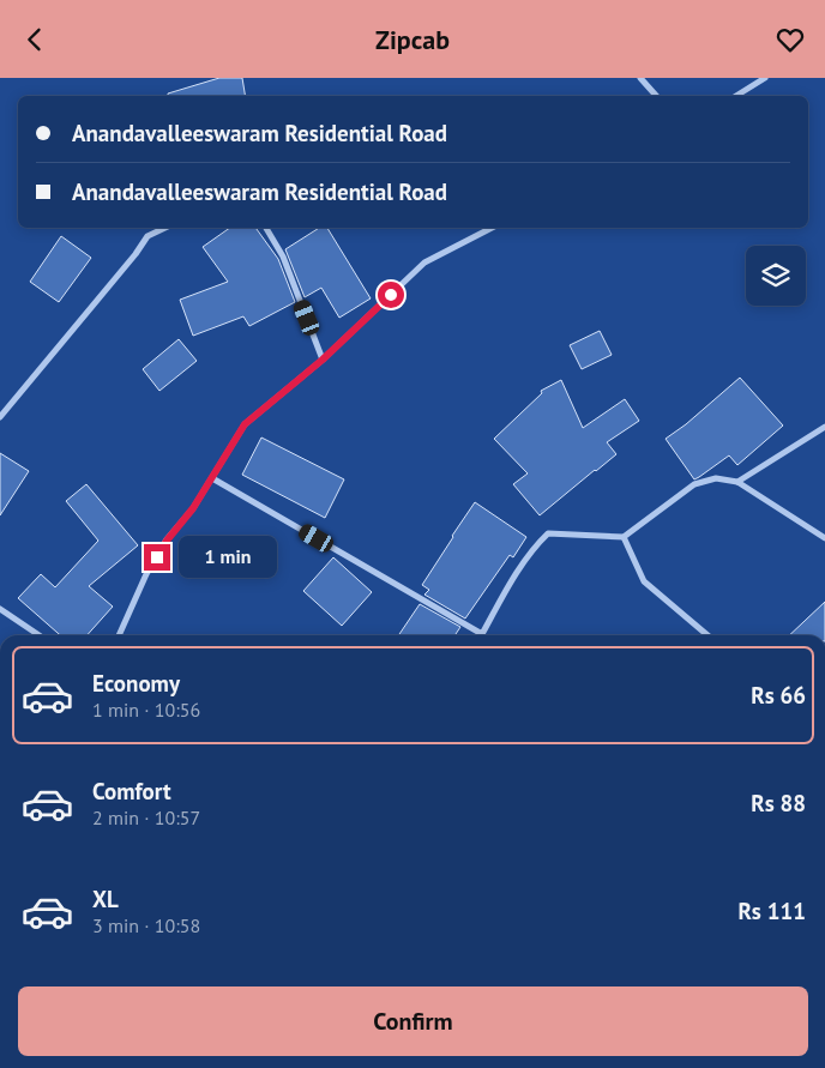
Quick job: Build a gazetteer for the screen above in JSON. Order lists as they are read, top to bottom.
{
  "page": {
    "header": "Zipcab",
    "banner": ["Anandavalleeswaram Residential Road", "Anandavalleeswaram Residential Road"],
    "bubble": "1 min",
    "list": [
      {
        "name": "Economy",
        "note": "1 min · 10:56",
        "value": "Rs 66"
      },
      {
        "name": "Comfort",
        "note": "2 min · 10:57",
        "value": "Rs 88"
      },
      {
        "name": "XL",
        "note": "3 min · 10:58",
        "value": "Rs 111"
      }
    ],
    "buttons": "Confirm"
  }
}
